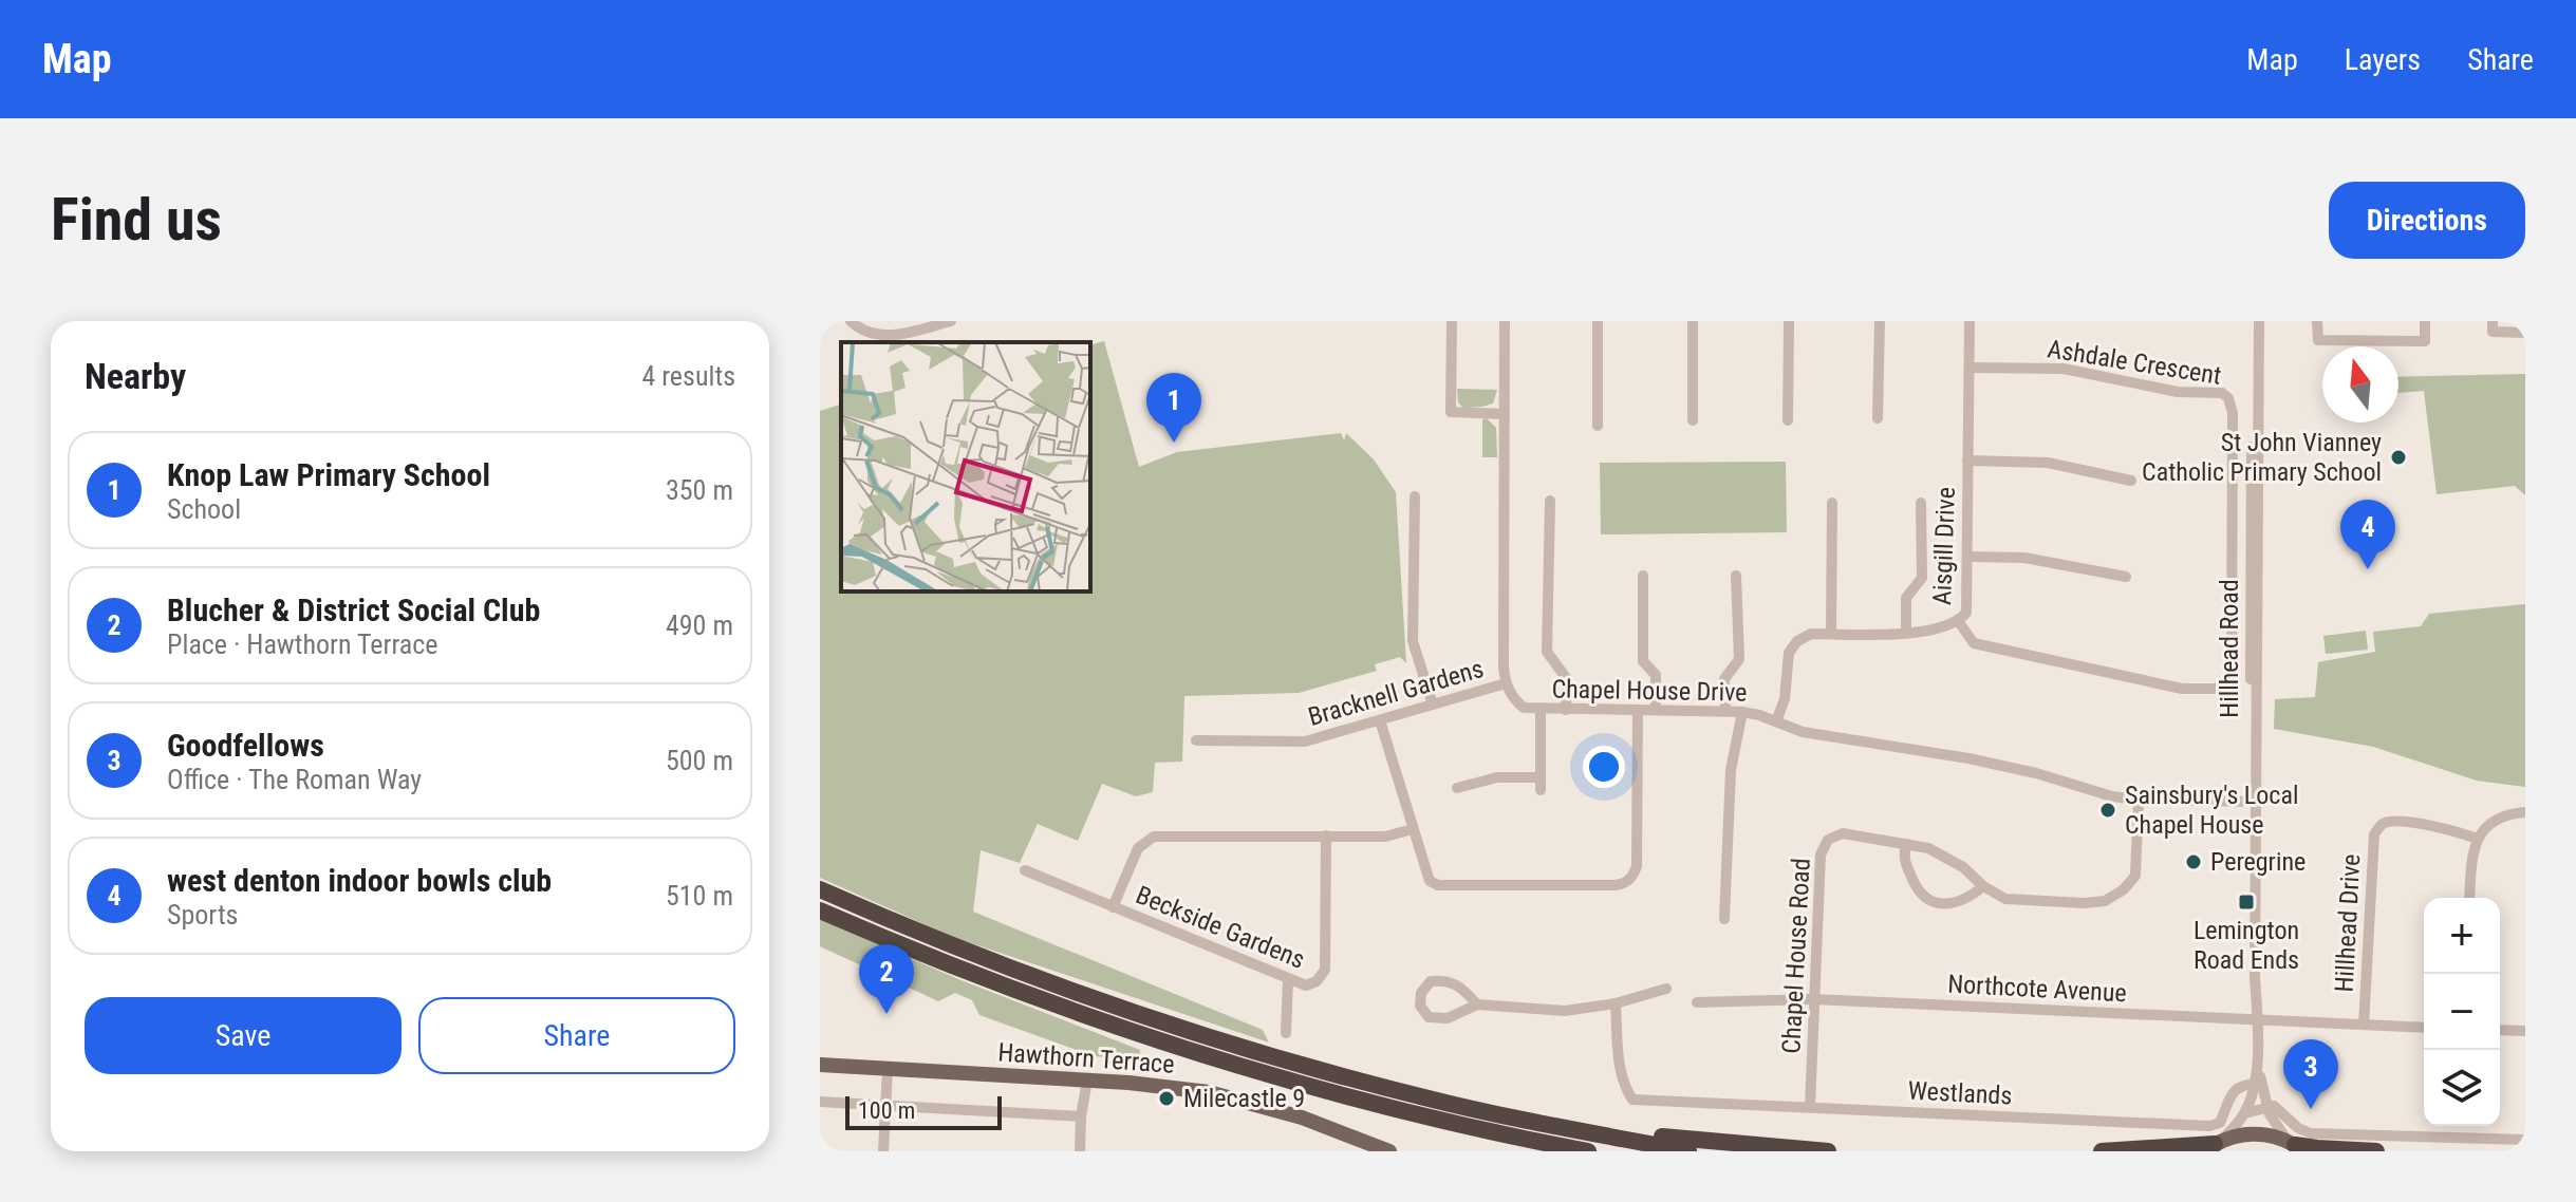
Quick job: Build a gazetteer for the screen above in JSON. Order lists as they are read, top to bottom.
{
  "streets": {
    "main road": ["Hawthorn Terrace"],
    "street": [
      "Ashdale Crescent",
      "Aisgill Drive",
      "Hillhead Road",
      "Chapel House Drive",
      "Bracknell Gardens",
      "Hillhead Drive",
      "Beckside Gardens",
      "Chapel House Road",
      "Northcote Avenue",
      "Westlands"
    ]
  },
  "crossings": [
    ["Ashdale Crescent", "Aisgill Drive"],
    ["Aisgill Drive", "Chapel House Drive"],
    ["Hillhead Road", "Chapel House Drive"],
    ["Hillhead Road", "Northcote Avenue"],
    ["Hillhead Road", "Westlands"],
    ["Chapel House Drive", "Bracknell Gardens"],
    ["Chapel House Drive", "Chapel House Road"],
    ["Hillhead Drive", "Northcote Avenue"],
    ["Chapel House Road", "Northcote Avenue"],
    ["Chapel House Road", "Westlands"]
  ],
  "places": {
    "other": [
      "St John Vianney Catholic Primary School",
      "Sainsbury's Local Chapel House",
      "Peregrine",
      "Milecastle 9"
    ],
    "transit": ["Lemington Road Ends"]
  },
  "scale_bar": "100 m",
  "north": "top",
  "page": {
    "header": "Map",
    "nav": ["Map", "Layers", "Share"],
    "buttons": [
      "Directions",
      ["Save", "Share"]
    ],
    "title": "Find us",
    "heading": ["Nearby", "4 results"],
    "pins": [
      "1",
      "4",
      "2",
      "3"
    ],
    "list": [
      {
        "mark": "1",
        "name": "Knop Law Primary School",
        "note": "School",
        "value": "350 m"
      },
      {
        "mark": "2",
        "name": "Blucher & District Social Club",
        "note": "Place · Hawthorn Terrace",
        "value": "490 m"
      },
      {
        "mark": "3",
        "name": "Goodfellows",
        "note": "Office · The Roman Way",
        "value": "500 m"
      },
      {
        "mark": "4",
        "name": "west denton indoor bowls club",
        "note": "Sports",
        "value": "510 m"
      }
    ],
    "map_buttons": ["+", "−"],
    "scale": "100 m"
  }
}
